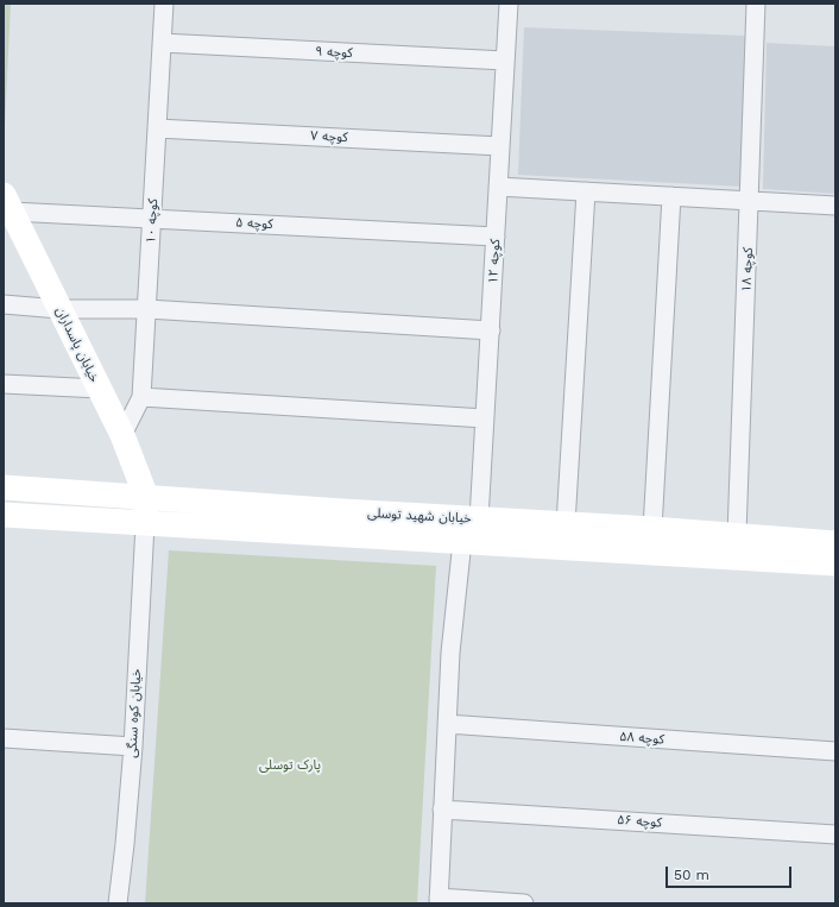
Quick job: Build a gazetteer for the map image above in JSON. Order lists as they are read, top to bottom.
{
  "streets": {
    "street": [
      "کوچه ۹",
      "کوچه ۷",
      "کوچه ۱۰",
      "کوچه ۵",
      "کوچه ۱۲",
      "کوچه ۱۸",
      "خیابان پاسداران",
      "خیابان شهید توسلی",
      "خیابان کوه سنگی",
      "کوچه ۵۸",
      "کوچه ۵۶"
    ]
  },
  "crossings": [
    ["کوچه ۹", "کوچه ۱۰"],
    ["کوچه ۹", "کوچه ۱۲"],
    ["کوچه ۷", "کوچه ۱۰"],
    ["کوچه ۷", "کوچه ۱۲"],
    ["کوچه ۱۰", "کوچه ۵"],
    ["کوچه ۱۰", "خیابان پاسداران"],
    ["کوچه ۵", "کوچه ۱۲"],
    ["کوچه ۵", "خیابان پاسداران"],
    ["کوچه ۱۲", "خیابان شهید توسلی"],
    ["کوچه ۱۸", "خیابان شهید توسلی"],
    ["خیابان پاسداران", "خیابان شهید توسلی"],
    ["خیابان شهید توسلی", "خیابان کوه سنگی"]
  ],
  "parks": ["پارک توسلی"],
  "scale_bar": "50 m"
}
